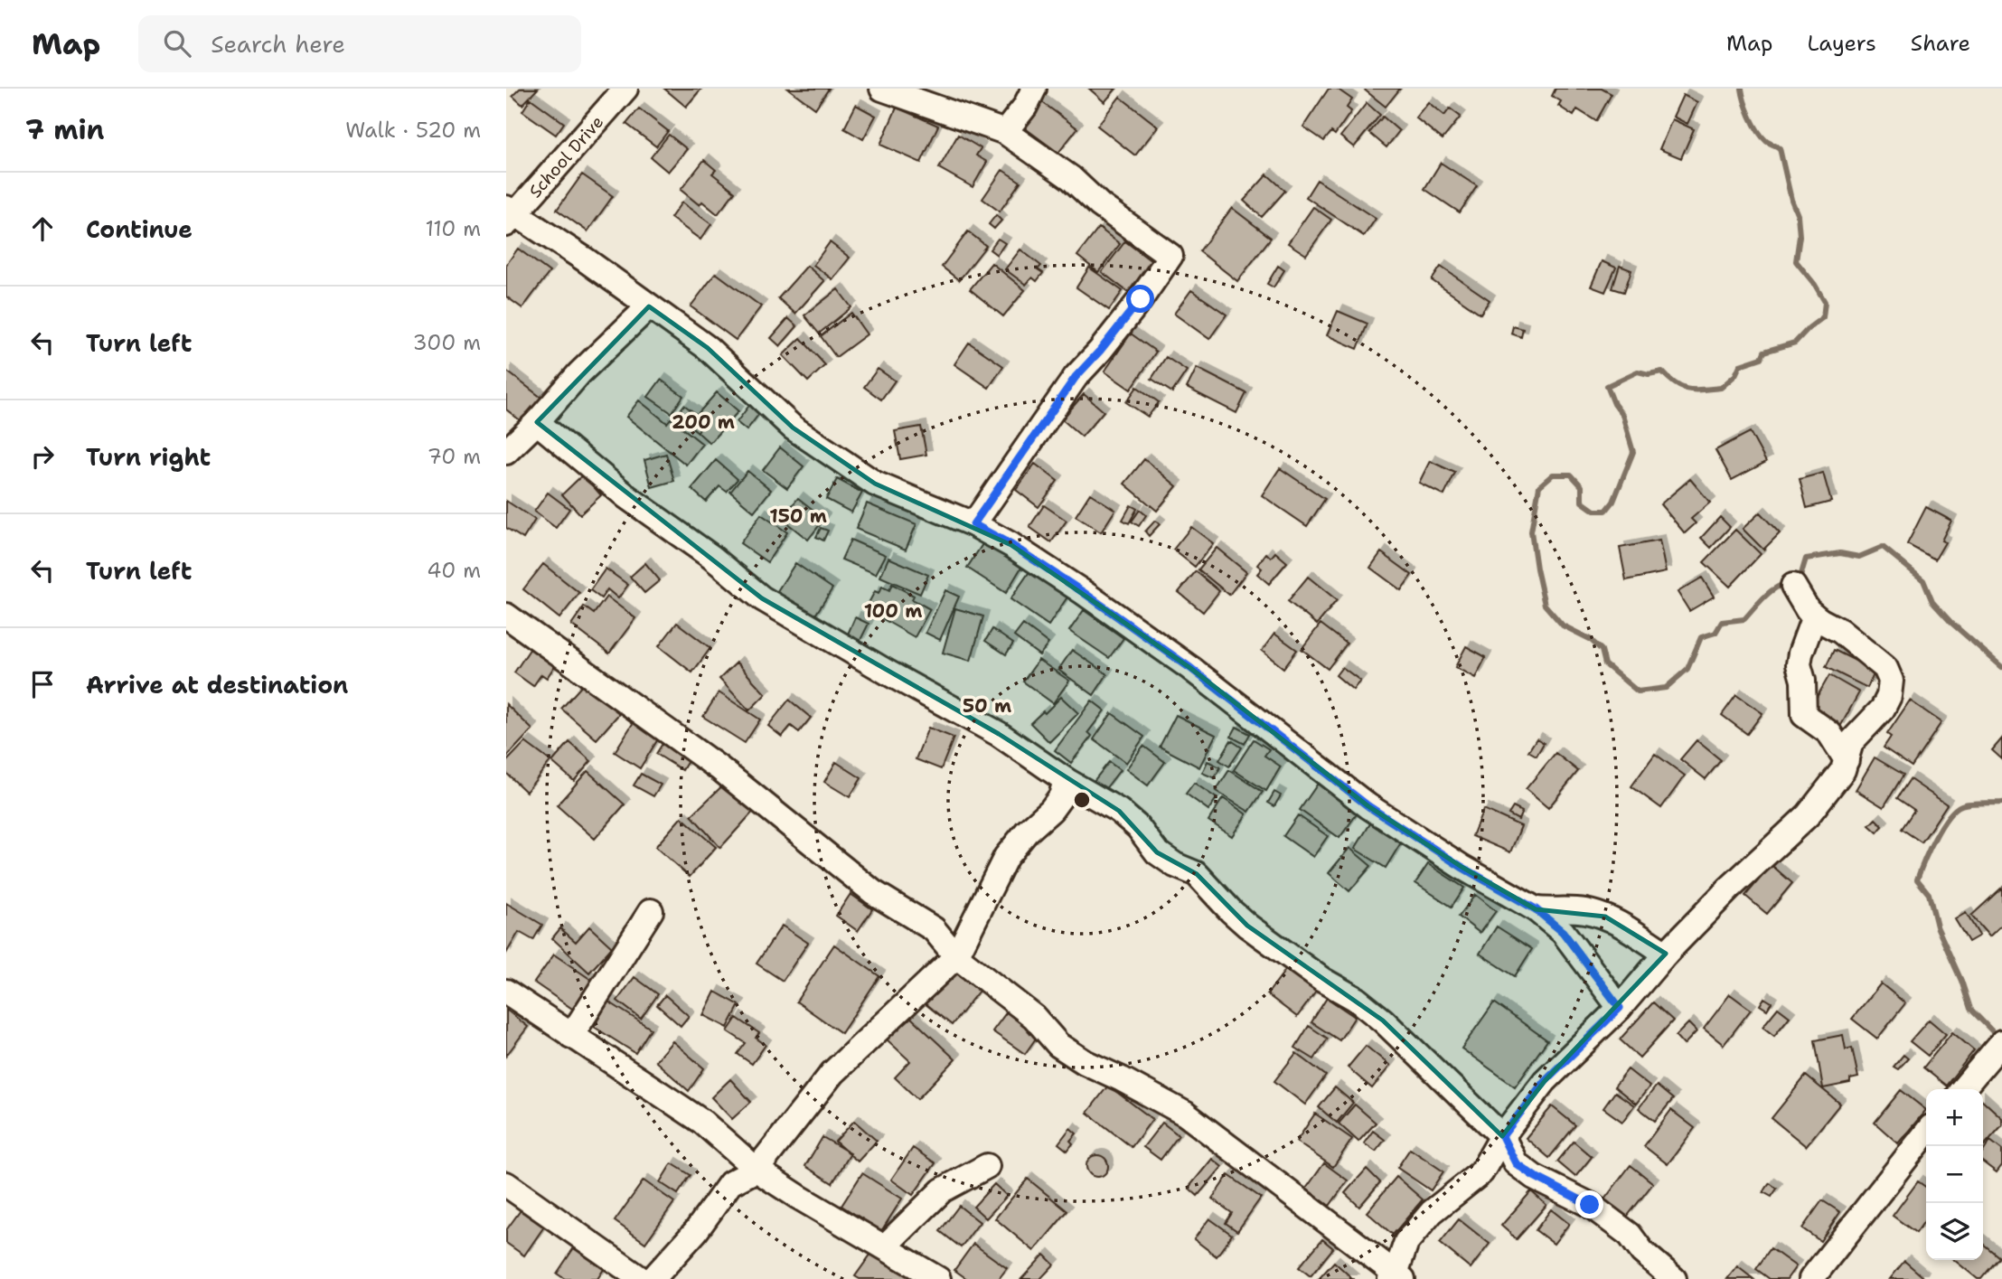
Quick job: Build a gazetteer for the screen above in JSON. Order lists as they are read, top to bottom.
{
  "streets": {
    "street": ["School Drive"]
  },
  "page": {
    "header": "Map",
    "search": "Search here",
    "nav": ["Map", "Layers", "Share"],
    "heading": ["7 min", "Walk · 520 m"],
    "list": [
      ["Continue", "110 m"],
      ["Turn left", "300 m"],
      ["Turn right", "70 m"],
      ["Turn left", "40 m"],
      "Arrive at destination"
    ],
    "map_buttons": ["+", "−"]
  },
  "rings": [
    "200 m",
    "150 m",
    "100 m",
    "50 m"
  ]
}
